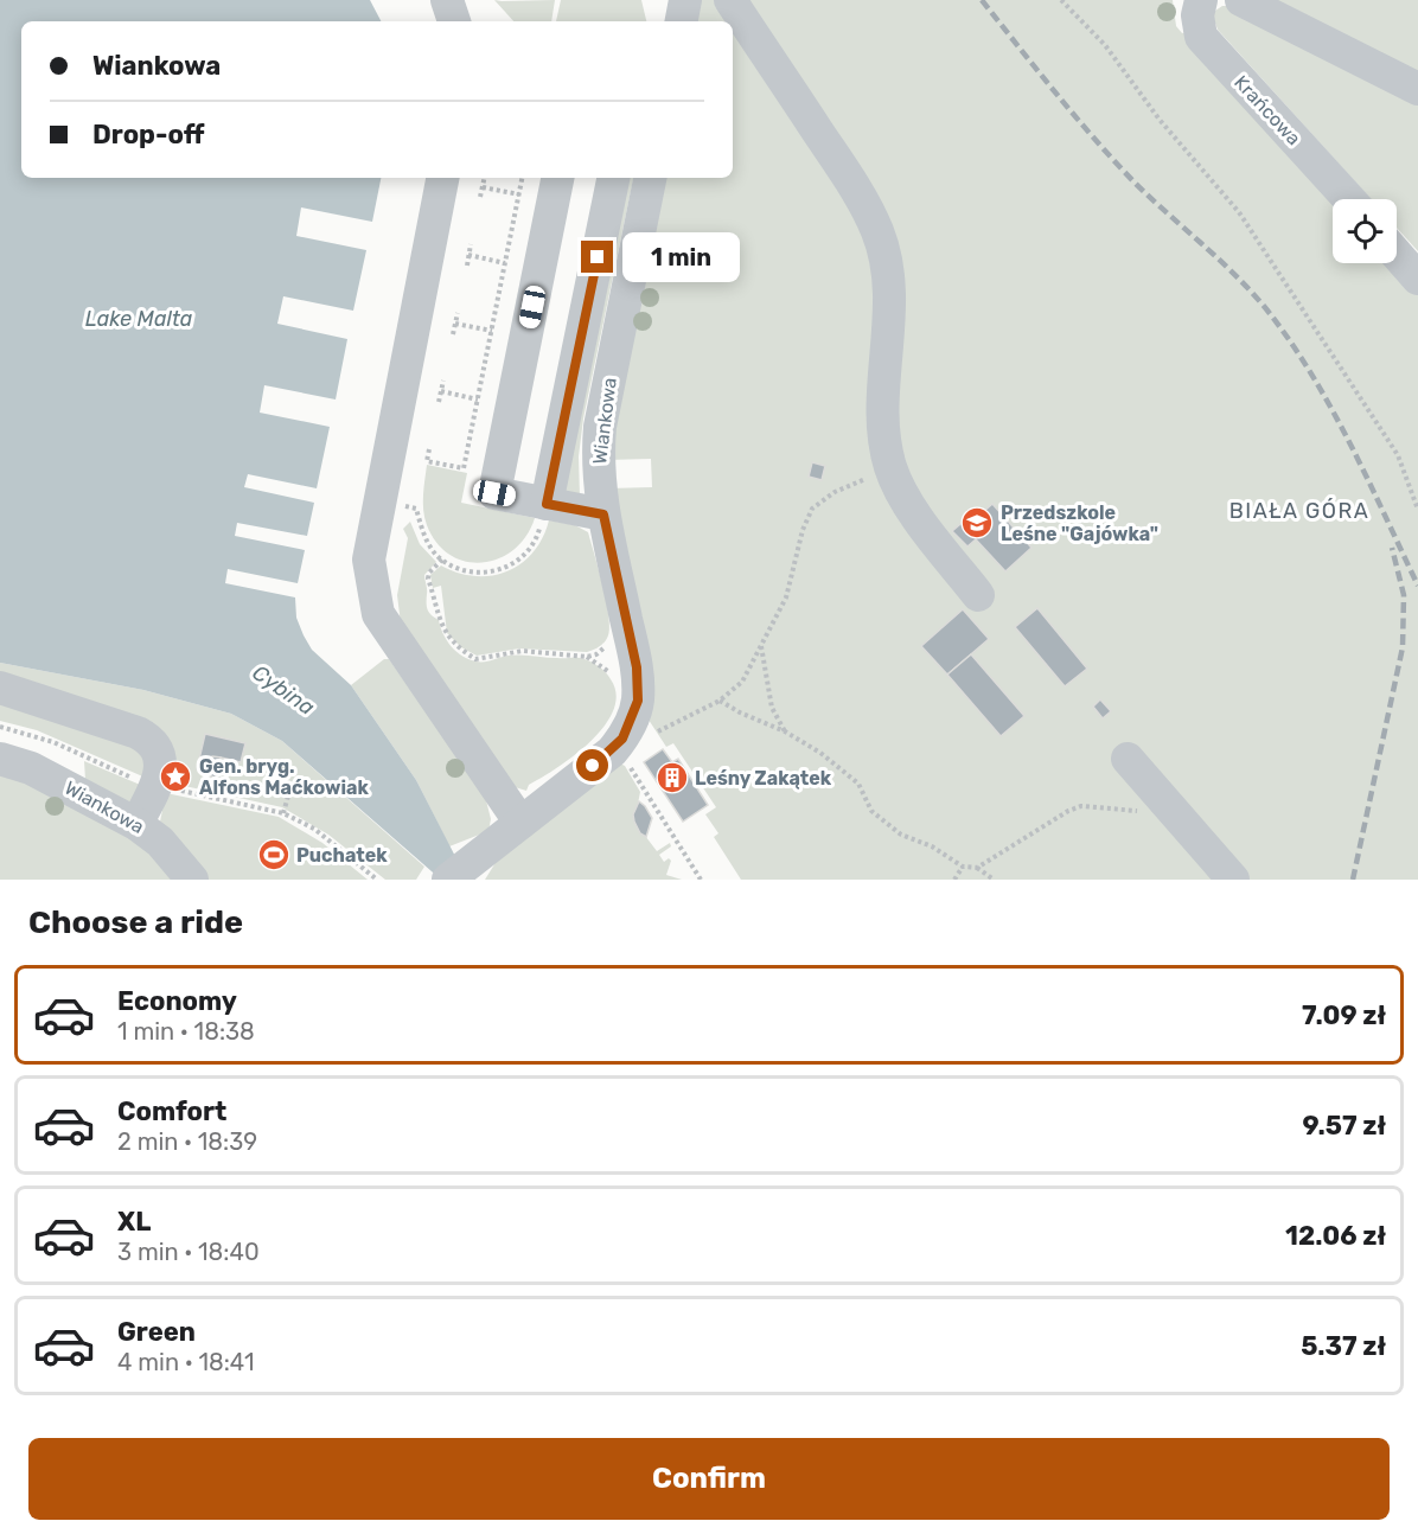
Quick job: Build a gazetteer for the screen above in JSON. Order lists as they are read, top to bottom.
{
  "streets": {
    "street": ["Krańcowa", "Wiankowa"]
  },
  "districts": ["BIAŁA GÓRA"],
  "water": ["Lake Malta", "Cybina"],
  "places": {
    "school or university": ["Przedszkole Leśne \"Gajówka\""],
    "place": ["Gen. bryg. Alfons Maćkowiak"],
    "building": ["Leśny Zakątek"],
    "sports": ["Puchatek"]
  },
  "page": {
    "banner": ["Wiankowa", "Drop-off"],
    "bubble": "1 min",
    "heading": "Choose a ride",
    "list": [
      {
        "name": "Economy",
        "note": "1 min · 18:38",
        "value": "7.09 zł"
      },
      {
        "name": "Comfort",
        "note": "2 min · 18:39",
        "value": "9.57 zł"
      },
      {
        "name": "XL",
        "note": "3 min · 18:40",
        "value": "12.06 zł"
      },
      {
        "name": "Green",
        "note": "4 min · 18:41",
        "value": "5.37 zł"
      }
    ],
    "buttons": "Confirm"
  }
}
